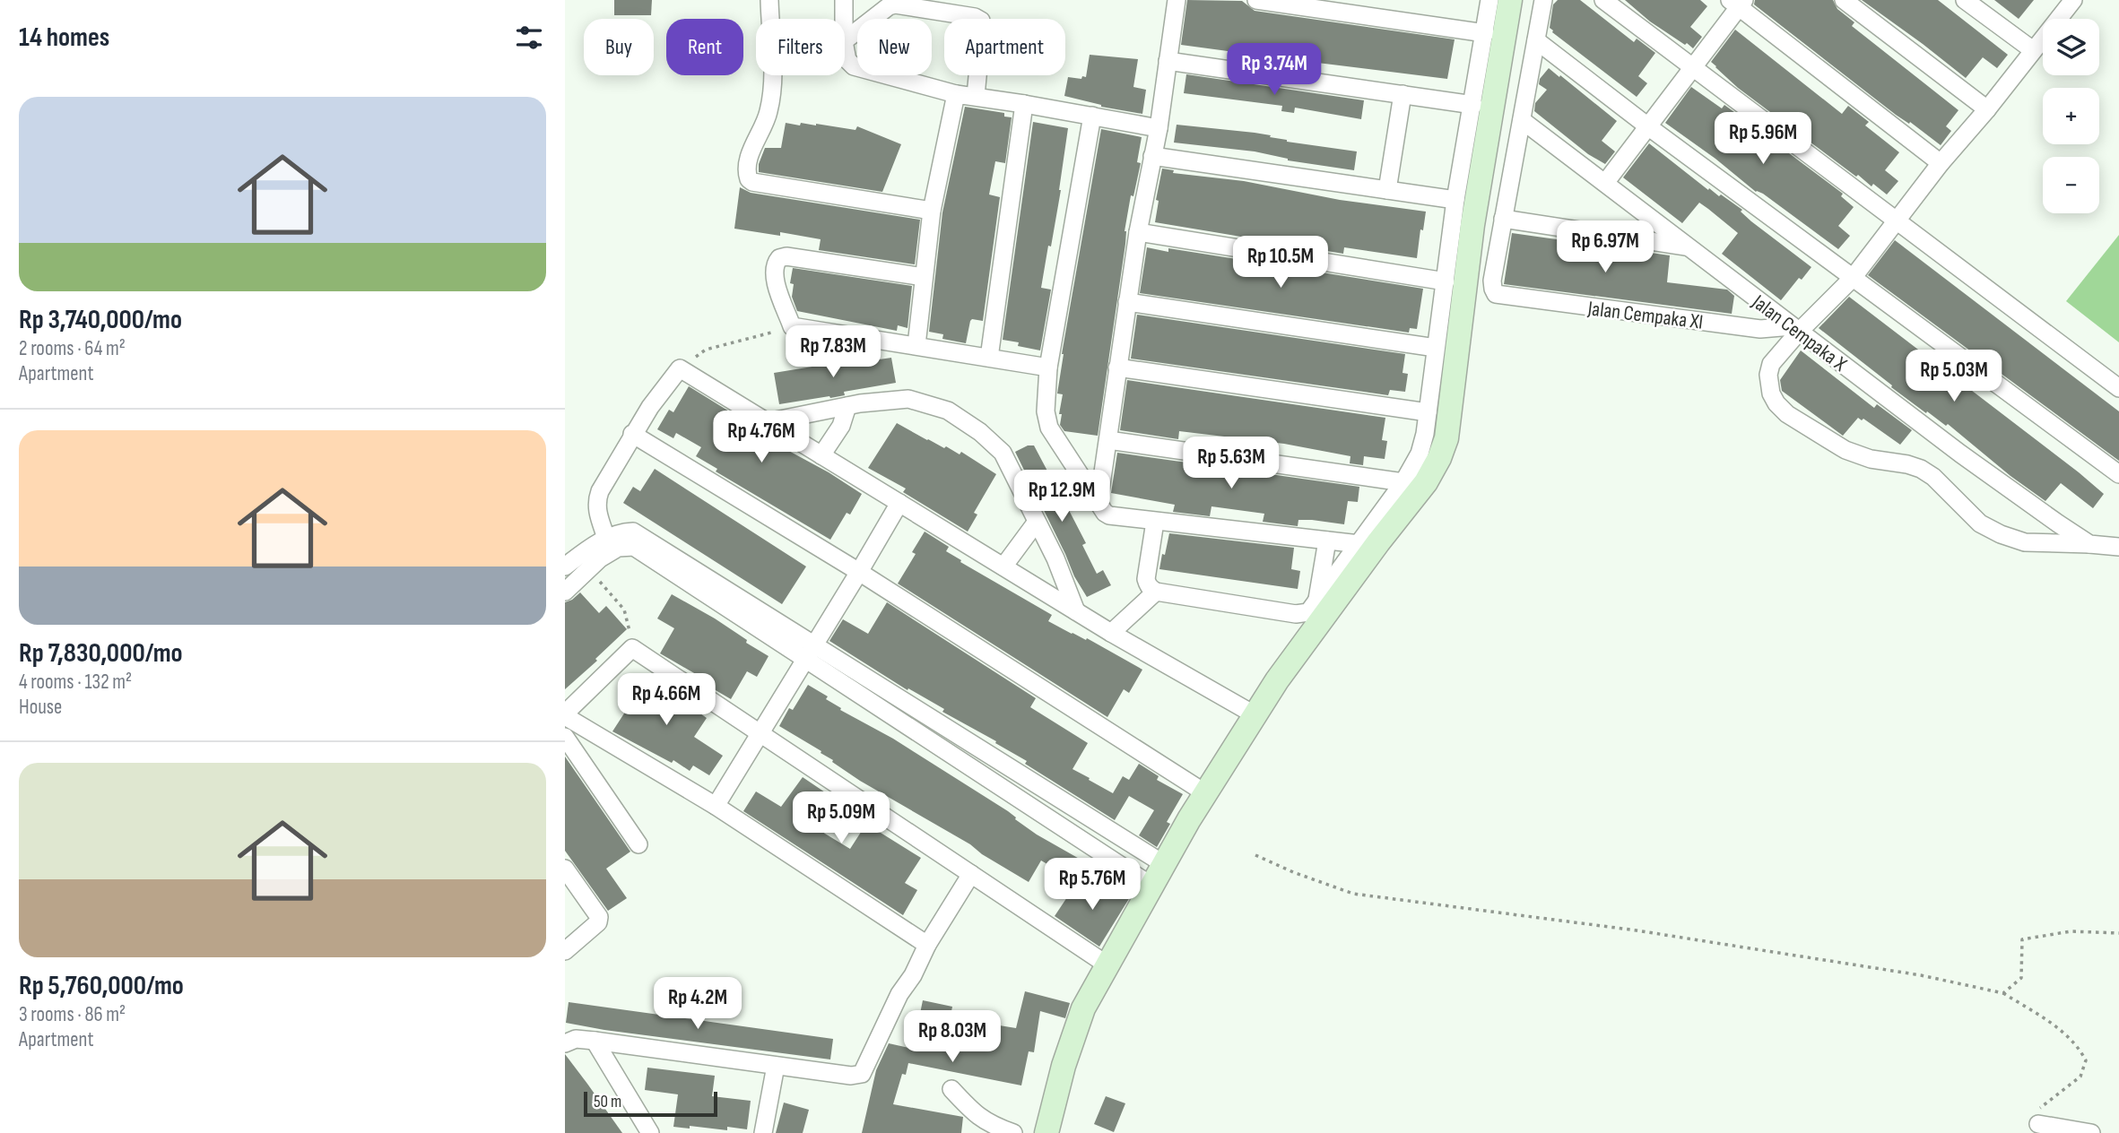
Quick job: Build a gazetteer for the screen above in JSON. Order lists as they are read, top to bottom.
{
  "streets": {
    "street": ["Jalan Cempaka XI", "Jalan Cempaka X"]
  },
  "crossings": [
    ["Jalan Cempaka XI", "Jalan Cempaka X"]
  ],
  "scale_bar": "50 m",
  "page": {
    "heading": "14 homes",
    "map_buttons": ["+", "−"],
    "chip": [
      "Buy",
      "Rent",
      "Filters",
      "New",
      "Apartment"
    ],
    "price": [
      "Rp 3.74M",
      "Rp 5.96M",
      "Rp 6.97M",
      "Rp 10.5M",
      "Rp 7.83M",
      "Rp 5.03M",
      "Rp 4.76M",
      "Rp 5.63M",
      "Rp 12.9M",
      "Rp 4.66M",
      "Rp 5.09M",
      "Rp 5.76M",
      "Rp 4.2M",
      "Rp 8.03M"
    ],
    "list": [
      {
        "name": "Rp 3,740,000/mo",
        "note": "2 rooms · 64 m² · Apartment"
      },
      {
        "name": "Rp 7,830,000/mo",
        "note": "4 rooms · 132 m² · House"
      },
      {
        "name": "Rp 5,760,000/mo",
        "note": "3 rooms · 86 m² · Apartment"
      }
    ],
    "scale": "50 m"
  }
}
